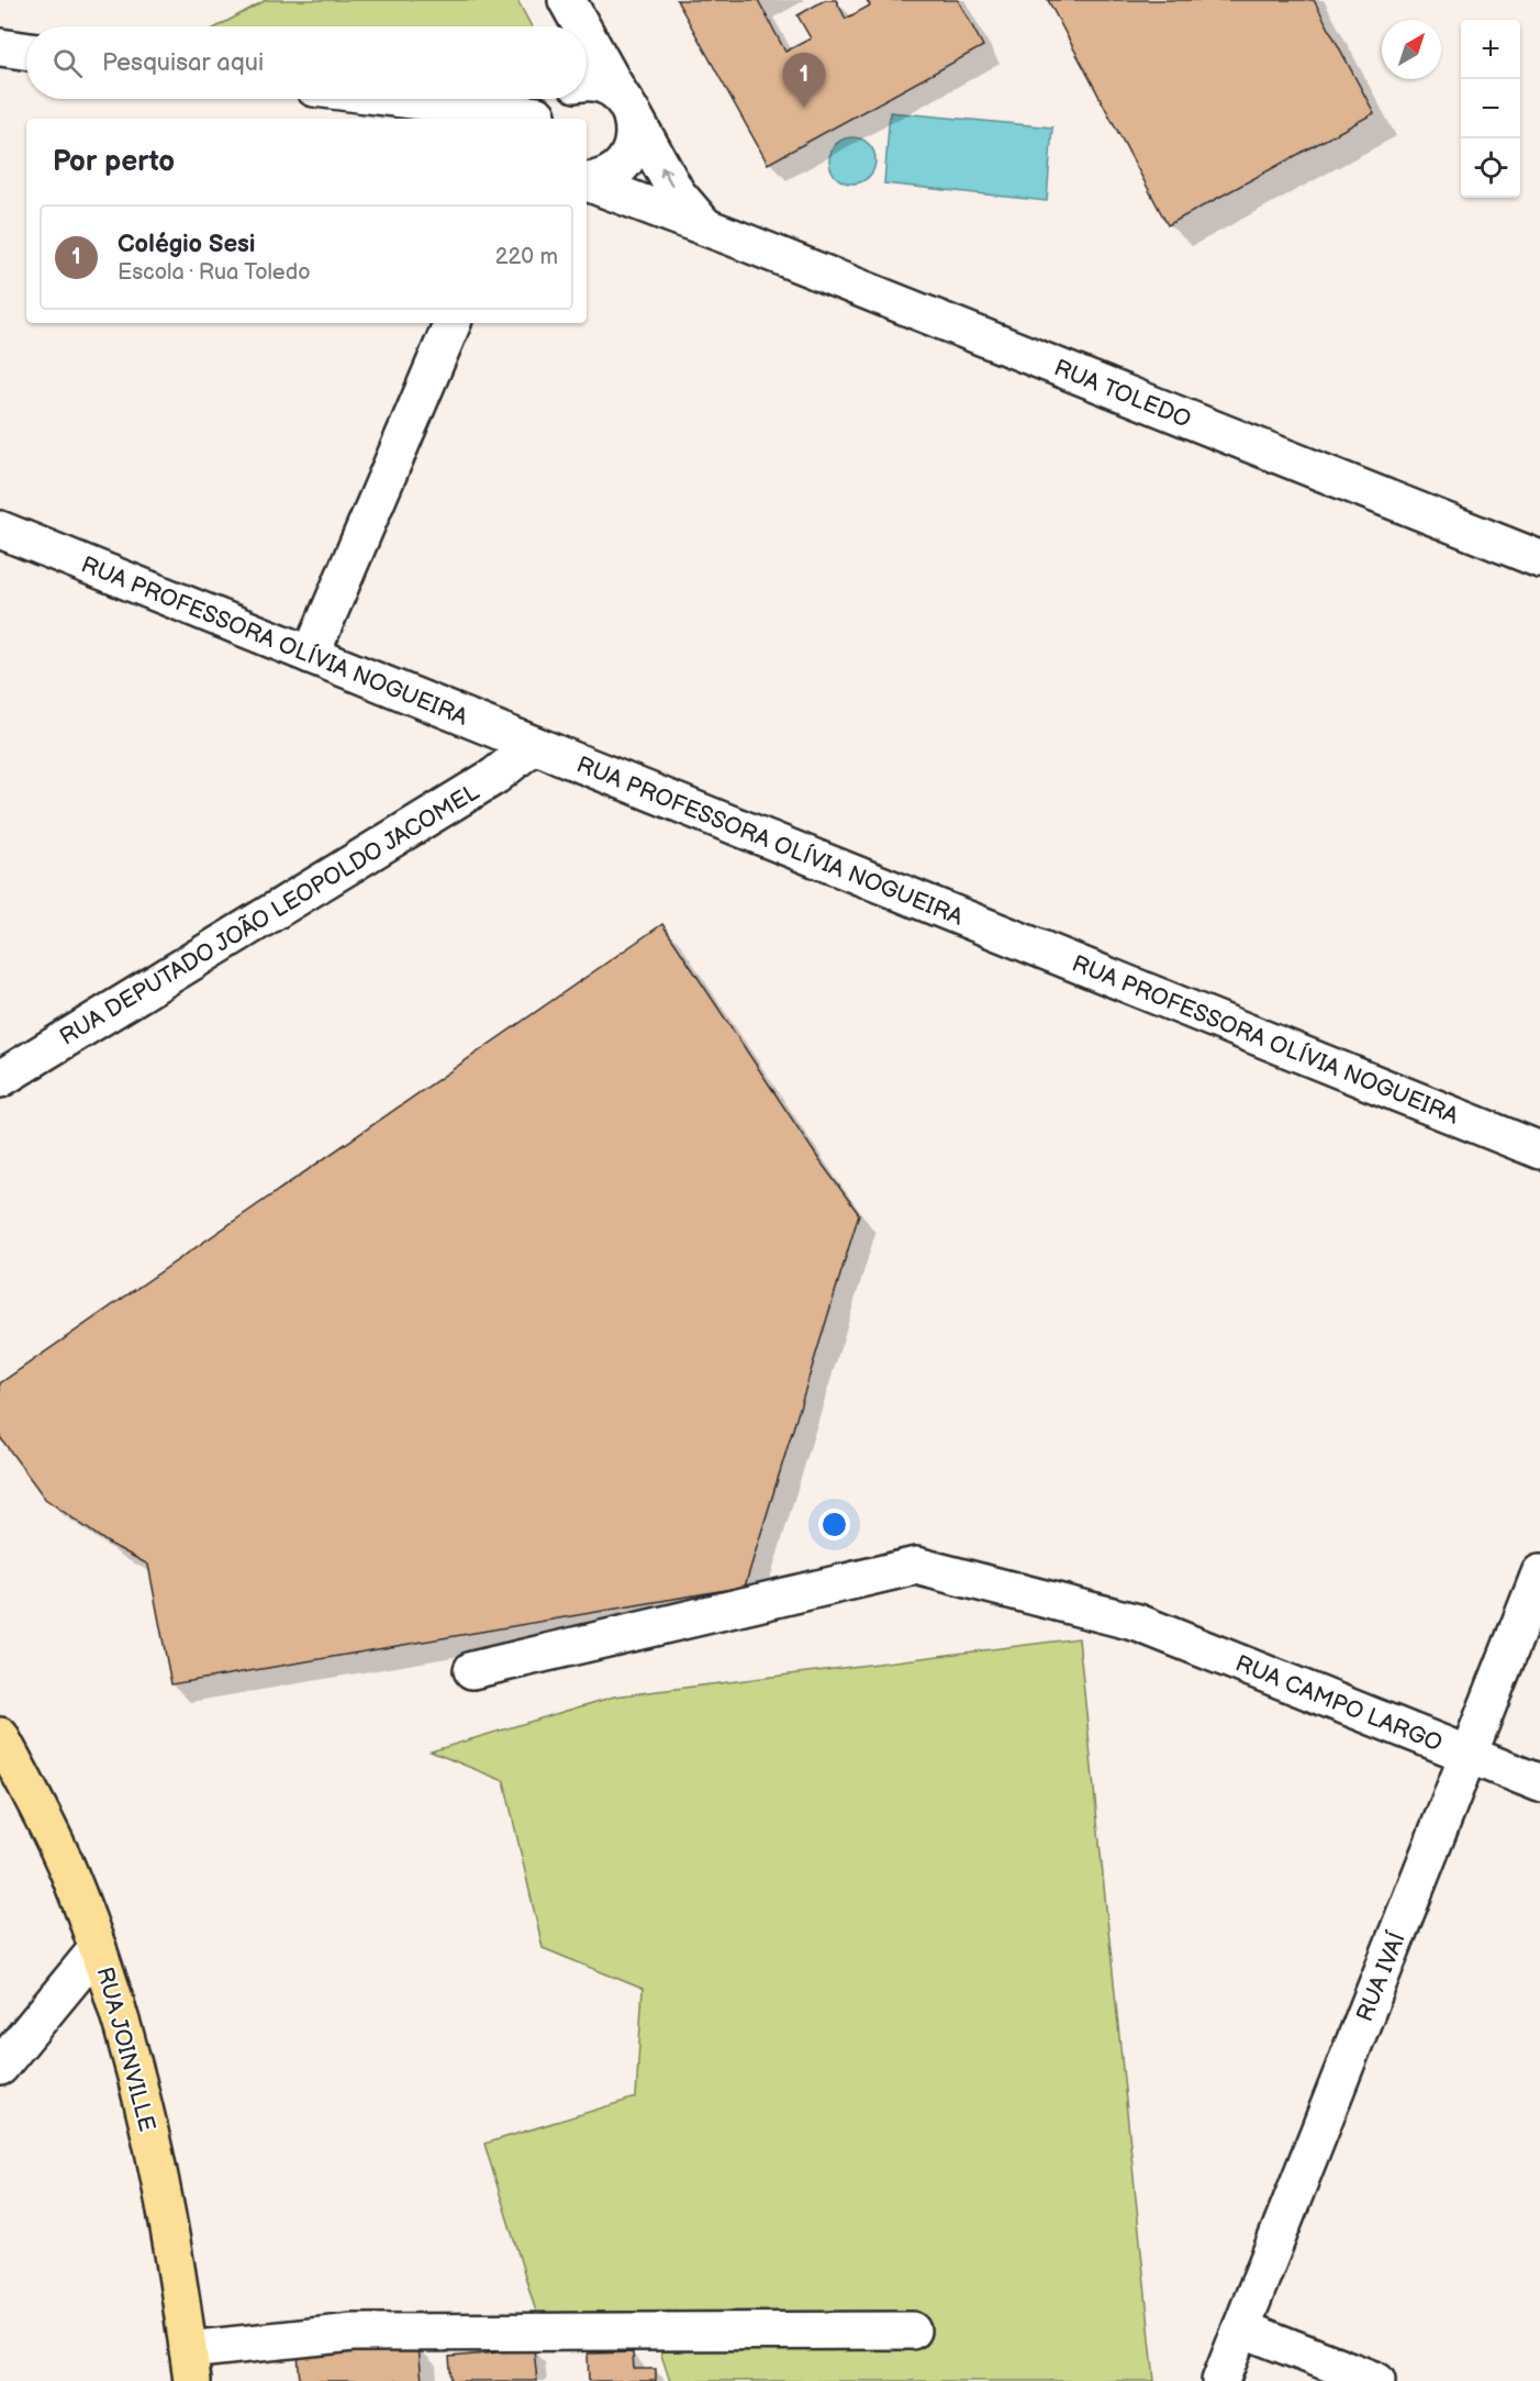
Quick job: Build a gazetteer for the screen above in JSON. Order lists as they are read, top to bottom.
{
  "streets": {
    "main road": ["RUA JOINVILLE"],
    "street": [
      "RUA TOLEDO",
      "RUA PROFESSORA OLÍVIA NOGUEIRA",
      "RUA DEPUTADO JOÃO LEOPOLDO JACOMEL",
      "RUA CAMPO LARGO",
      "RUA IVAÍ"
    ]
  },
  "crossings": [
    ["RUA PROFESSORA OLÍVIA NOGUEIRA", "RUA DEPUTADO JOÃO LEOPOLDO JACOMEL"],
    ["RUA CAMPO LARGO", "RUA IVAÍ"]
  ],
  "north": "top right",
  "page": {
    "map_buttons": ["+", "−"],
    "search": "Pesquisar aqui",
    "pins": "1",
    "heading": "Por perto",
    "list": [
      {
        "mark": "1",
        "name": "Colégio Sesi",
        "note": "Escola · Rua Toledo",
        "value": "220 m"
      }
    ]
  }
}
